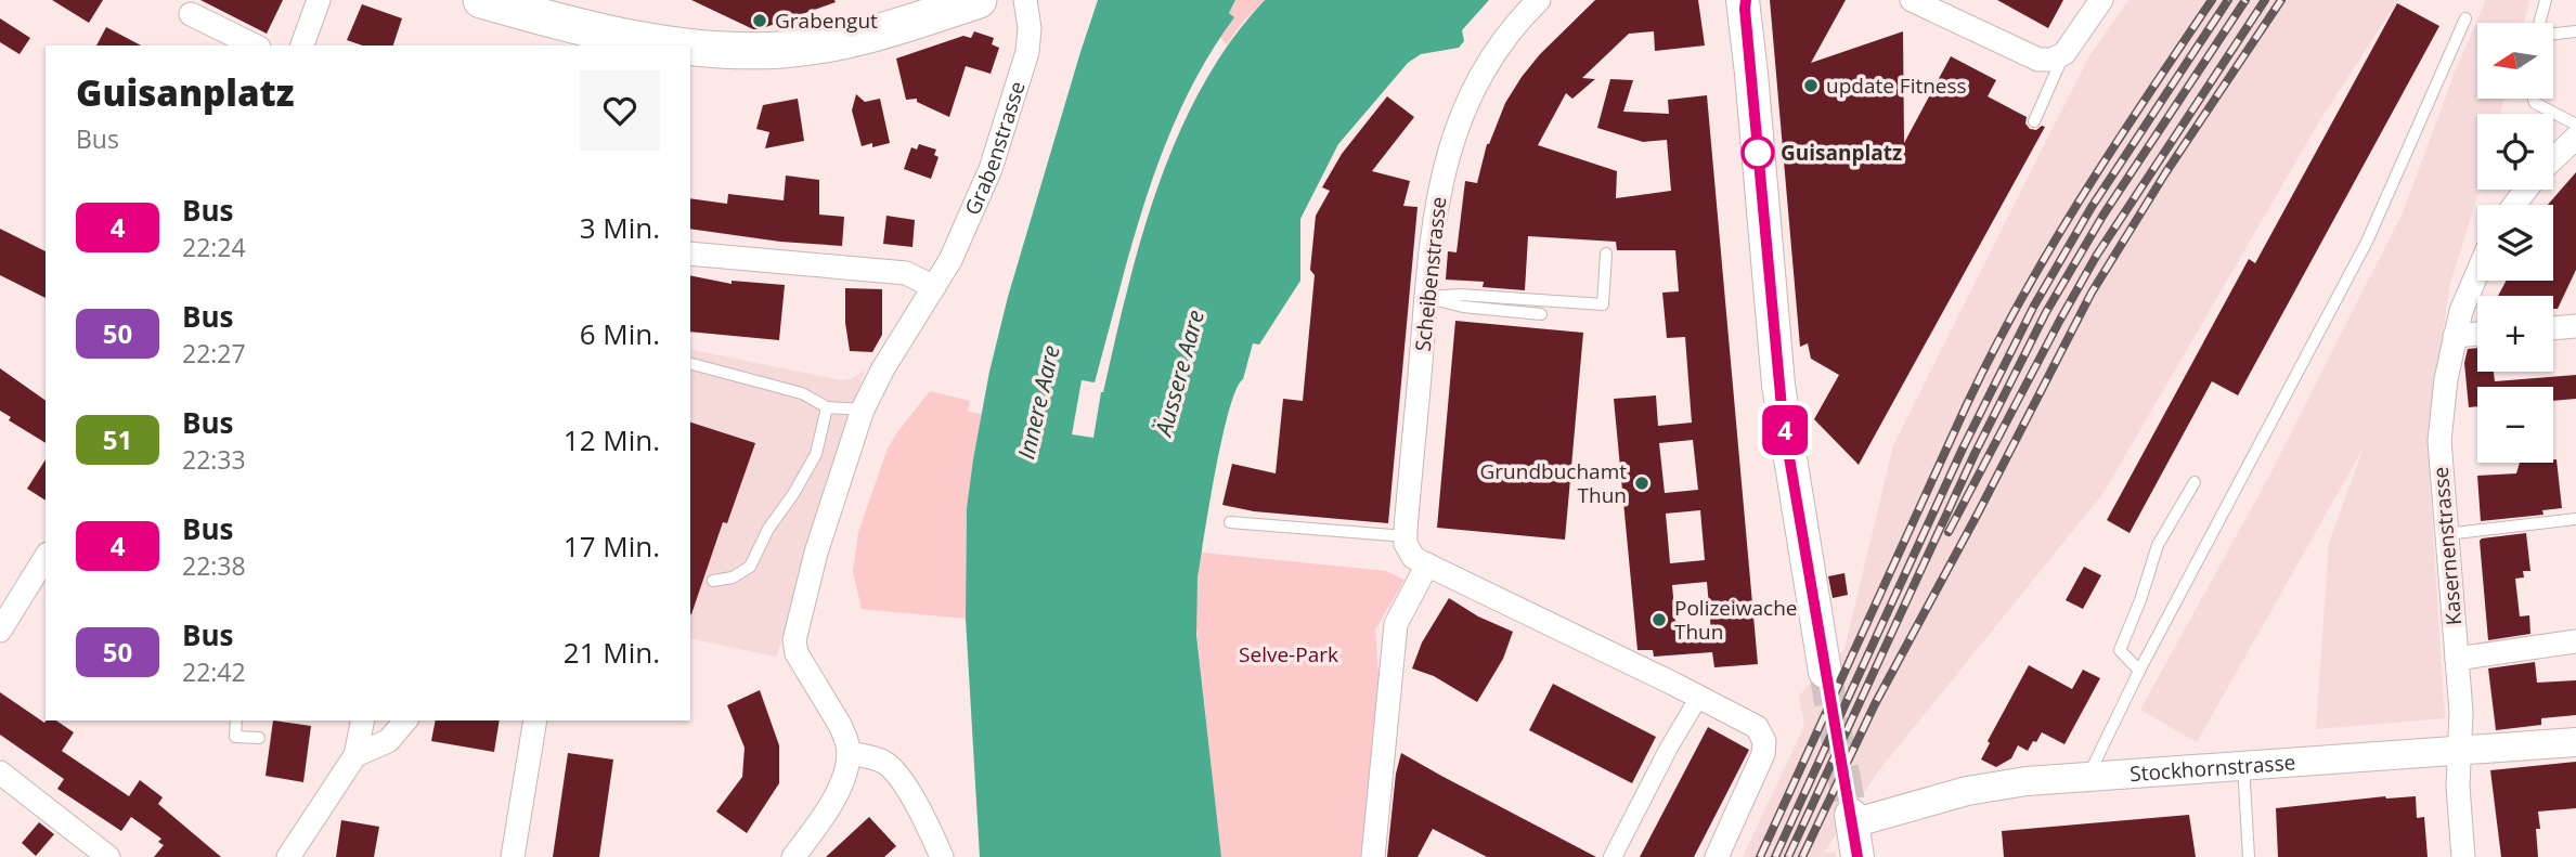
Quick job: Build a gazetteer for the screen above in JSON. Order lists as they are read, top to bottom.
{
  "streets": {
    "street": [
      "Grabenstrasse",
      "Scheibenstrasse",
      "Kasernenstrasse",
      "Stockhornstrasse"
    ]
  },
  "crossings": [
    ["Kasernenstrasse", "Stockhornstrasse"]
  ],
  "water": ["Äussere Aare", "Innere Aare"],
  "parks": ["Selve-Park"],
  "places": [
    "Grabengut",
    "update Fitness",
    "Guisanplatz",
    "Grundbuchamt Thun",
    "Polizeiwache Thun"
  ],
  "lines": ["bus line 4"],
  "north": "left",
  "page": {
    "on_map": "4",
    "map_buttons": ["+", "−"],
    "heading": ["Guisanplatz", "Bus"],
    "list": [
      {
        "mark": "4",
        "name": "Bus",
        "note": "22:24",
        "value": "3 Min."
      },
      {
        "mark": "50",
        "name": "Bus",
        "note": "22:27",
        "value": "6 Min."
      },
      {
        "mark": "51",
        "name": "Bus",
        "note": "22:33",
        "value": "12 Min."
      },
      {
        "mark": "4",
        "name": "Bus",
        "note": "22:38",
        "value": "17 Min."
      },
      {
        "mark": "50",
        "name": "Bus",
        "note": "22:42",
        "value": "21 Min."
      }
    ]
  }
}
